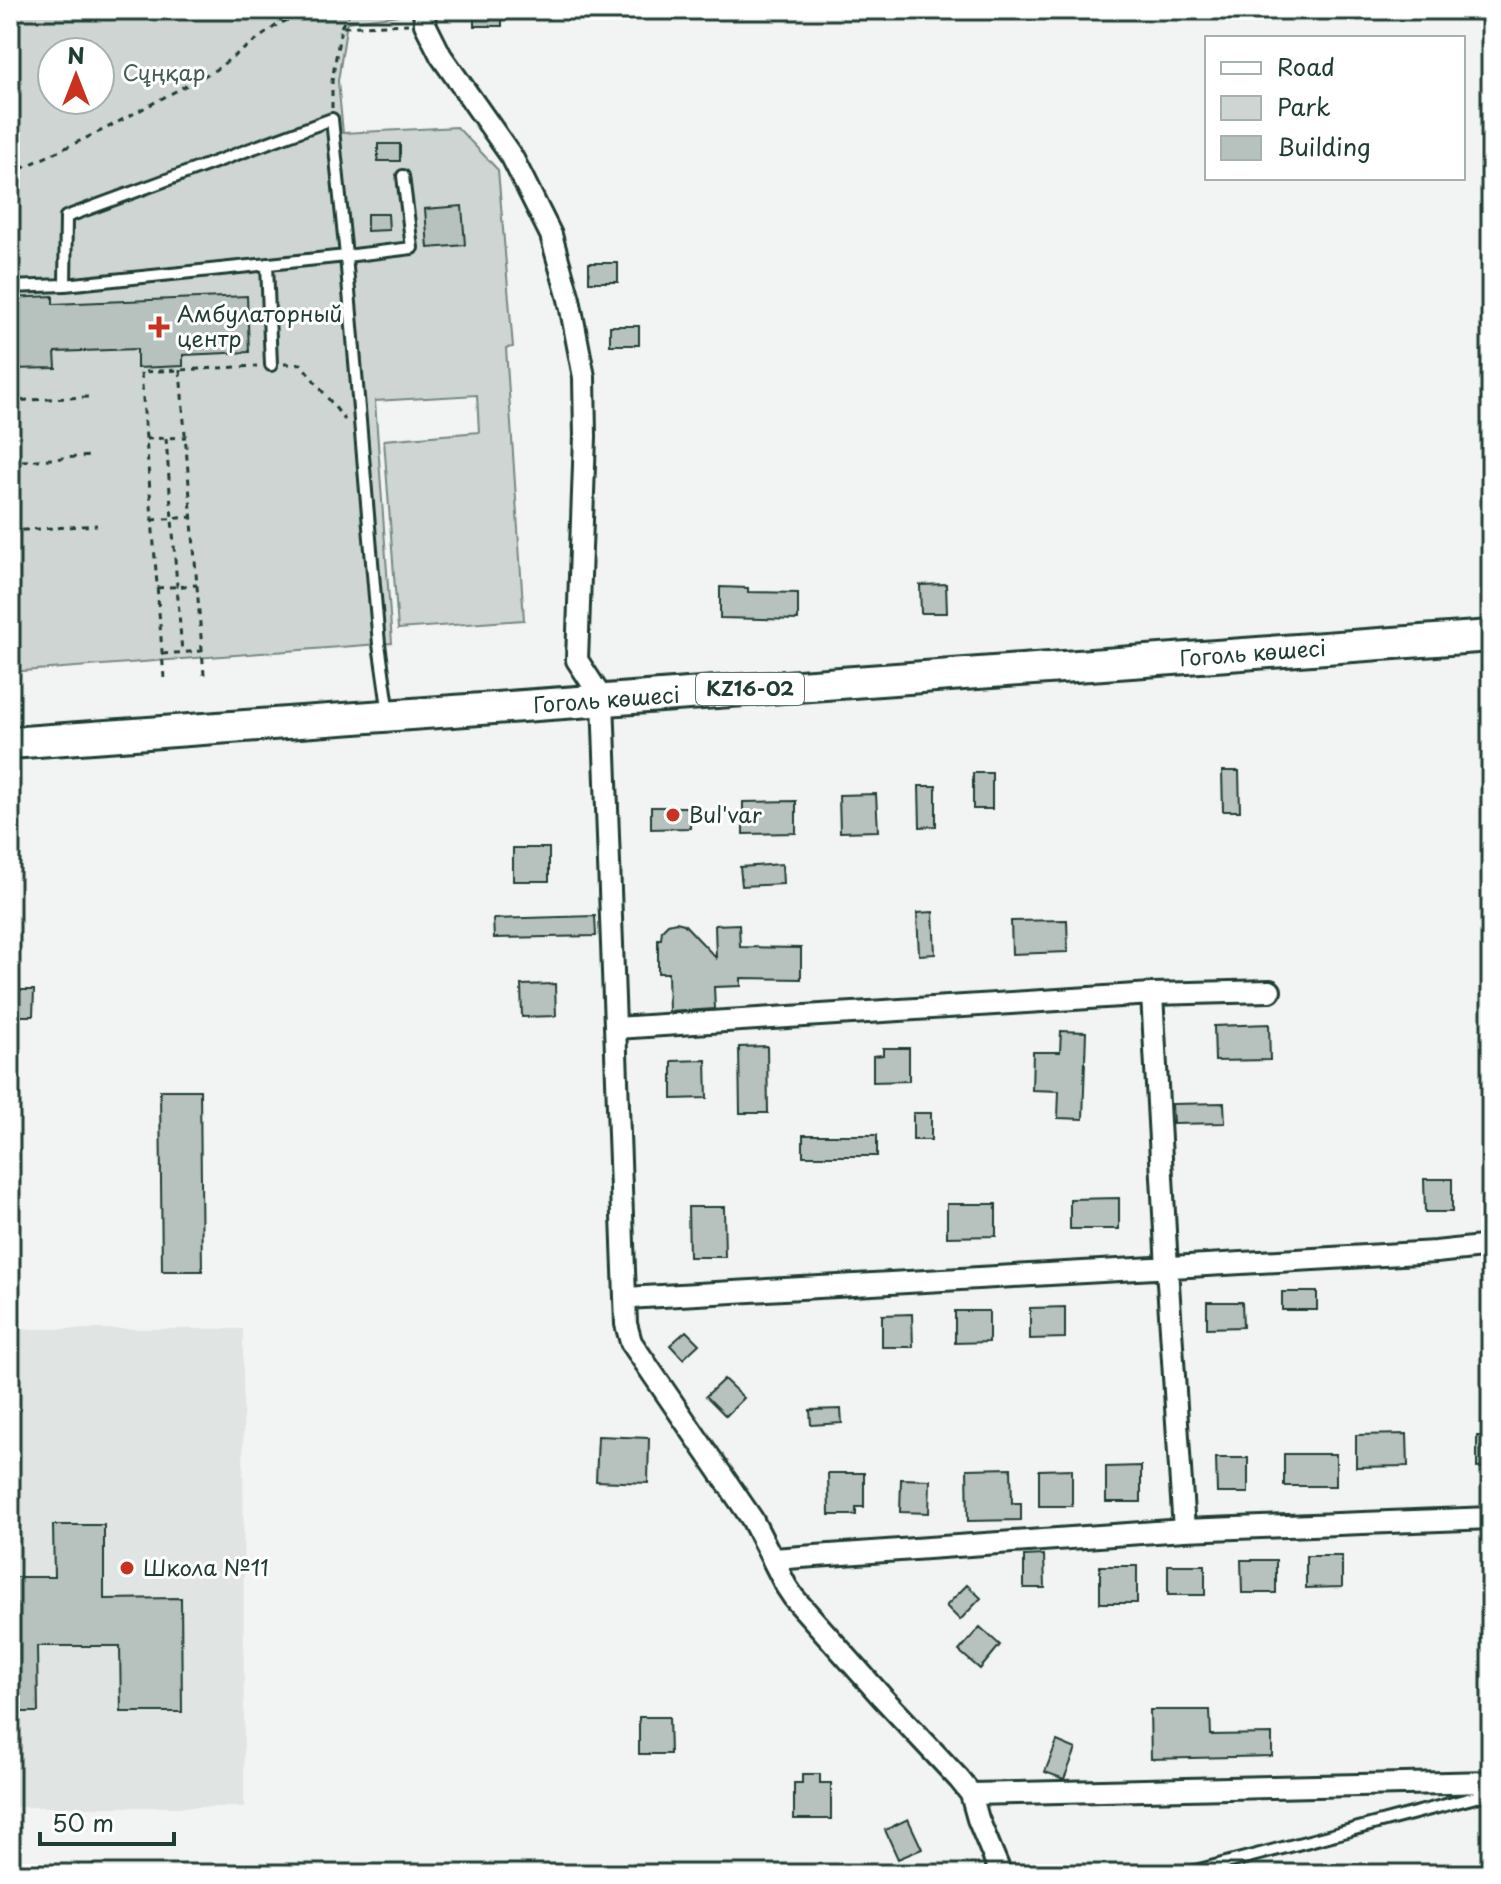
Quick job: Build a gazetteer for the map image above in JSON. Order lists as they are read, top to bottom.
{
  "streets": {
    "main road": ["Гоголь көшесі", "KZ16-02"]
  },
  "parks": ["Сұңқар"],
  "places": {
    "health": ["Амбулаторный центр"],
    "other": ["Bul'var", "Школа №11"]
  },
  "legend": ["Road", "Park", "Building"],
  "scale_bar": "50 m",
  "north": "top"
}
